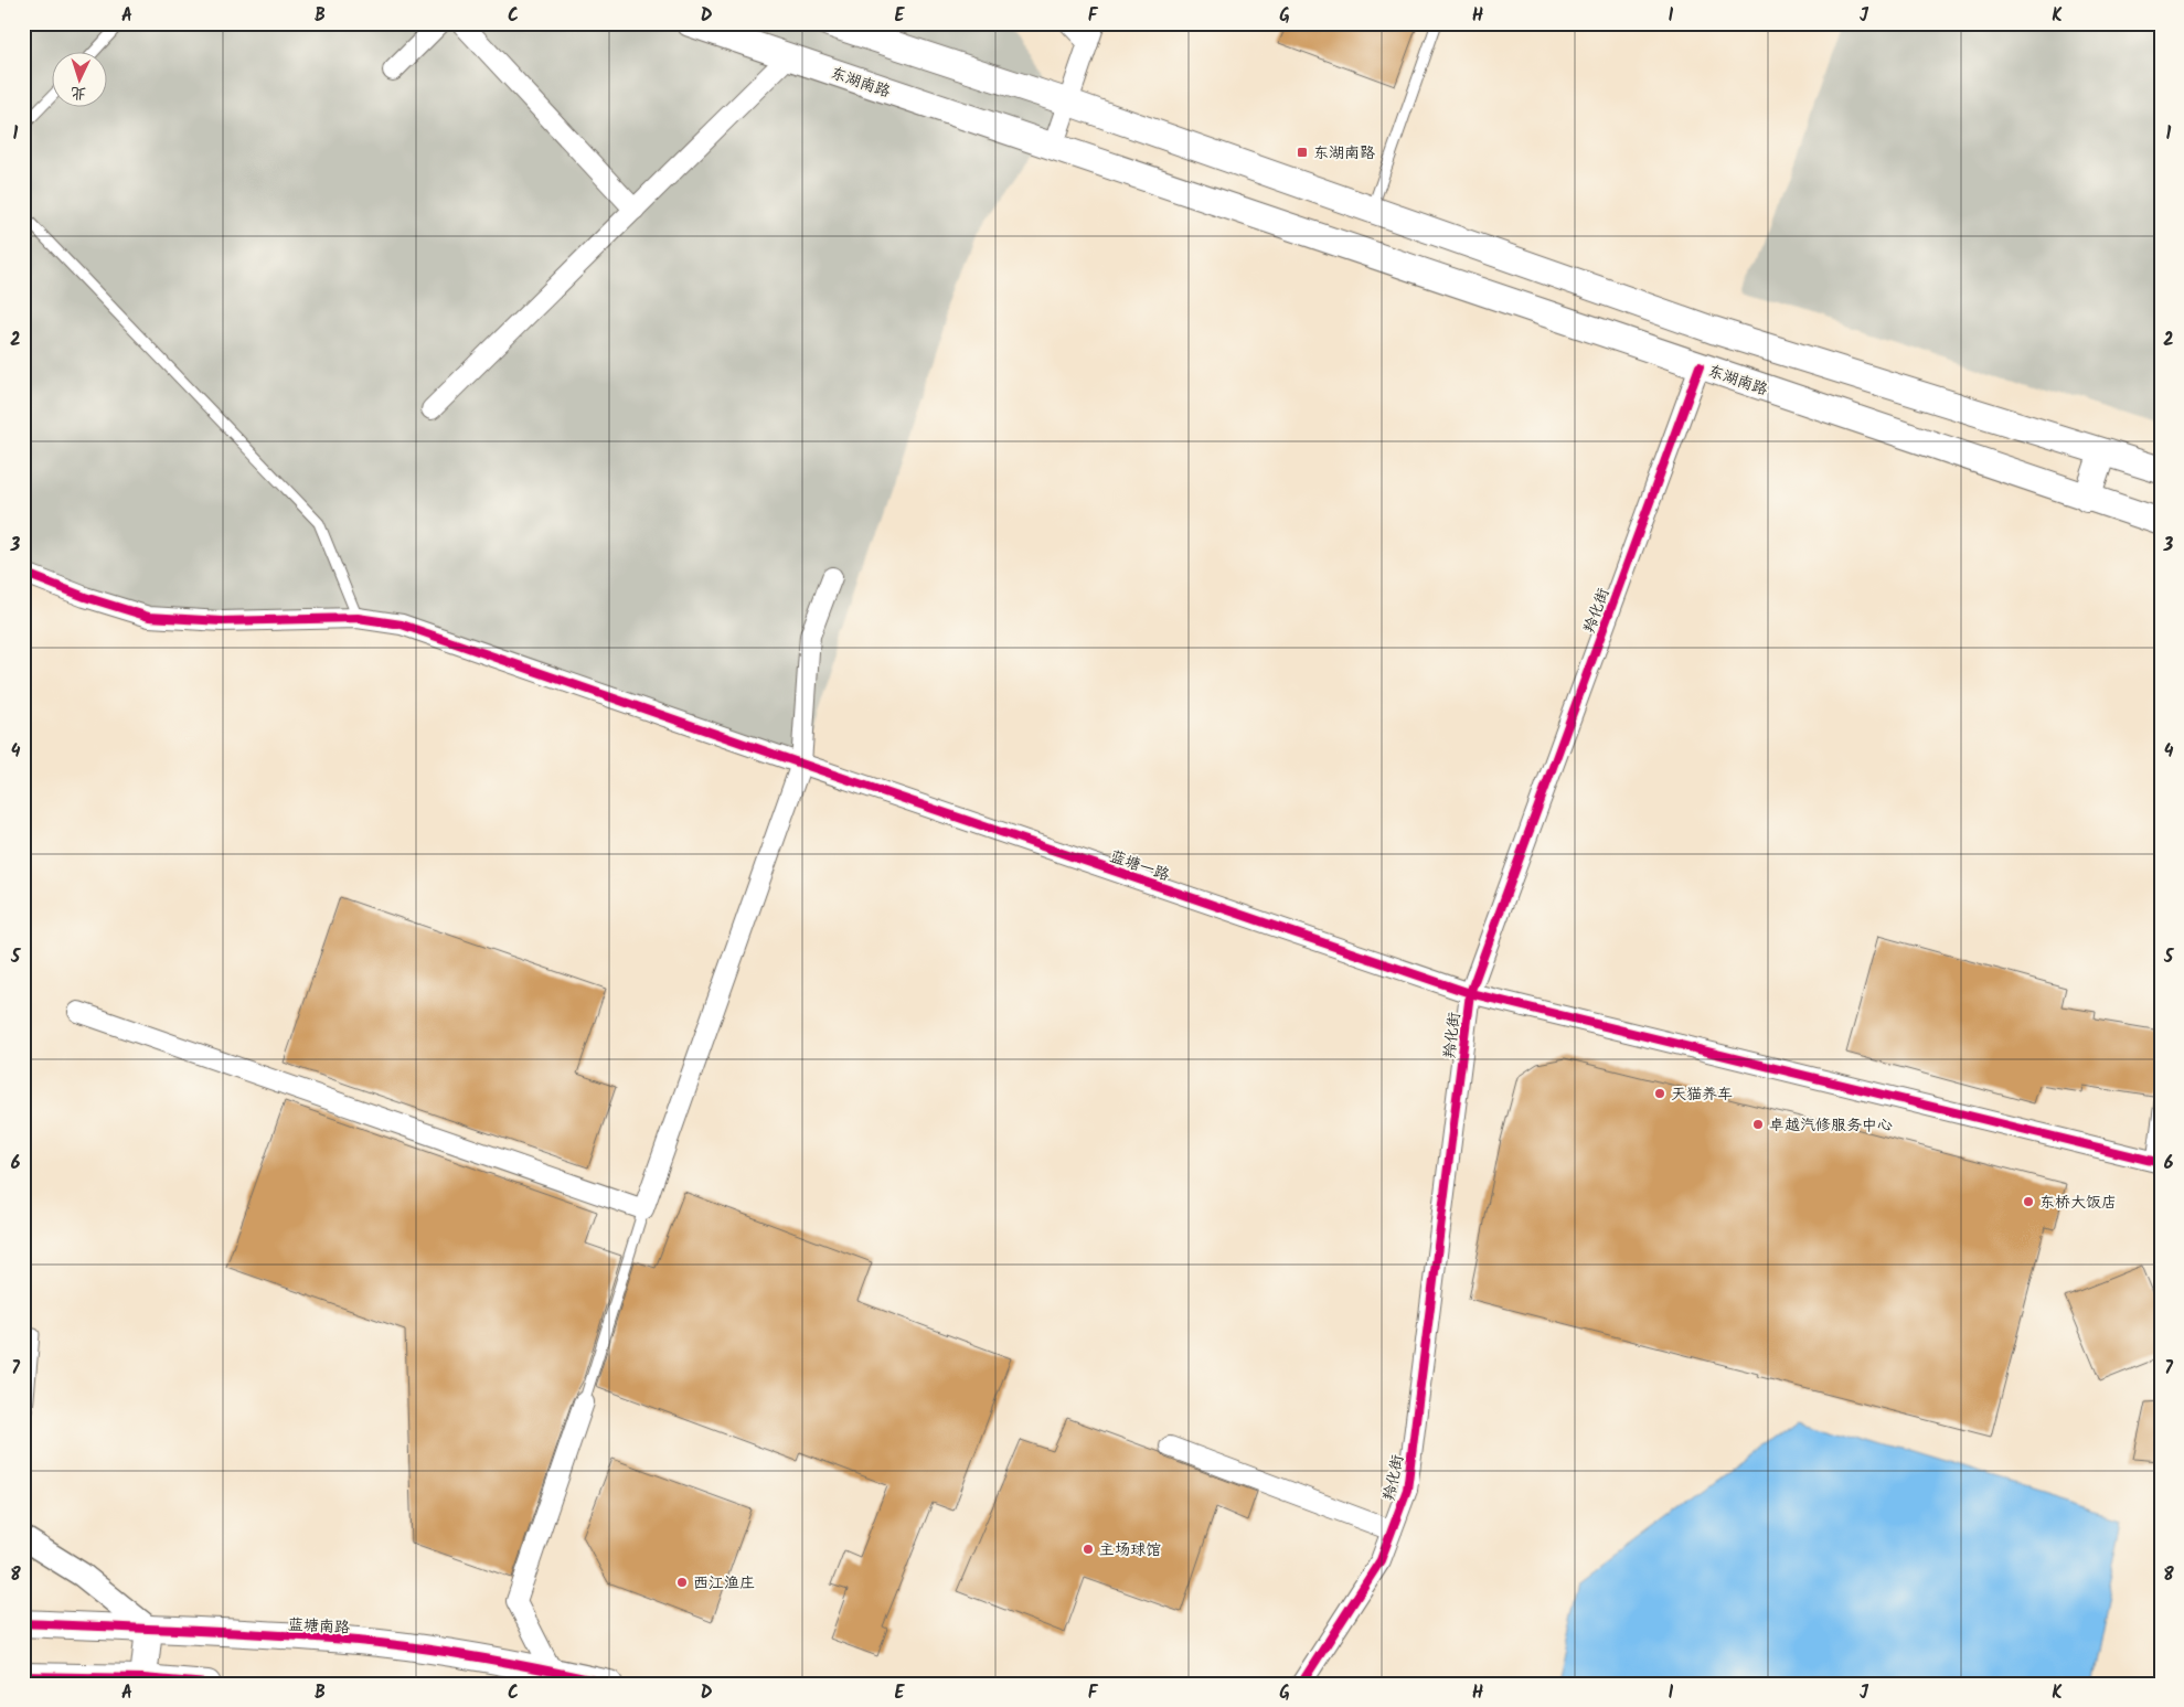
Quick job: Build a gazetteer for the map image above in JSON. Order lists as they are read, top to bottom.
{
  "streets": {
    "main road": ["东湖南路", "蓝塘南路"],
    "street": ["羚化街", "蓝塘一路"]
  },
  "crossings": [
    ["东湖南路", "羚化街"],
    ["羚化街", "蓝塘一路"]
  ],
  "places": {
    "transit": ["东湖南路"],
    "other": [
      "天猫养车",
      "卓越汽修服务中心",
      "东桥大饭店",
      "主场球馆",
      "西江渔庄"
    ]
  },
  "north": "bottom",
  "grid": {
    "columns": [
      "A",
      "B",
      "C",
      "D",
      "E",
      "F",
      "G",
      "H",
      "I",
      "J",
      "K"
    ],
    "rows": [
      "1",
      "2",
      "3",
      "4",
      "5",
      "6",
      "7",
      "8"
    ]
  }
}
